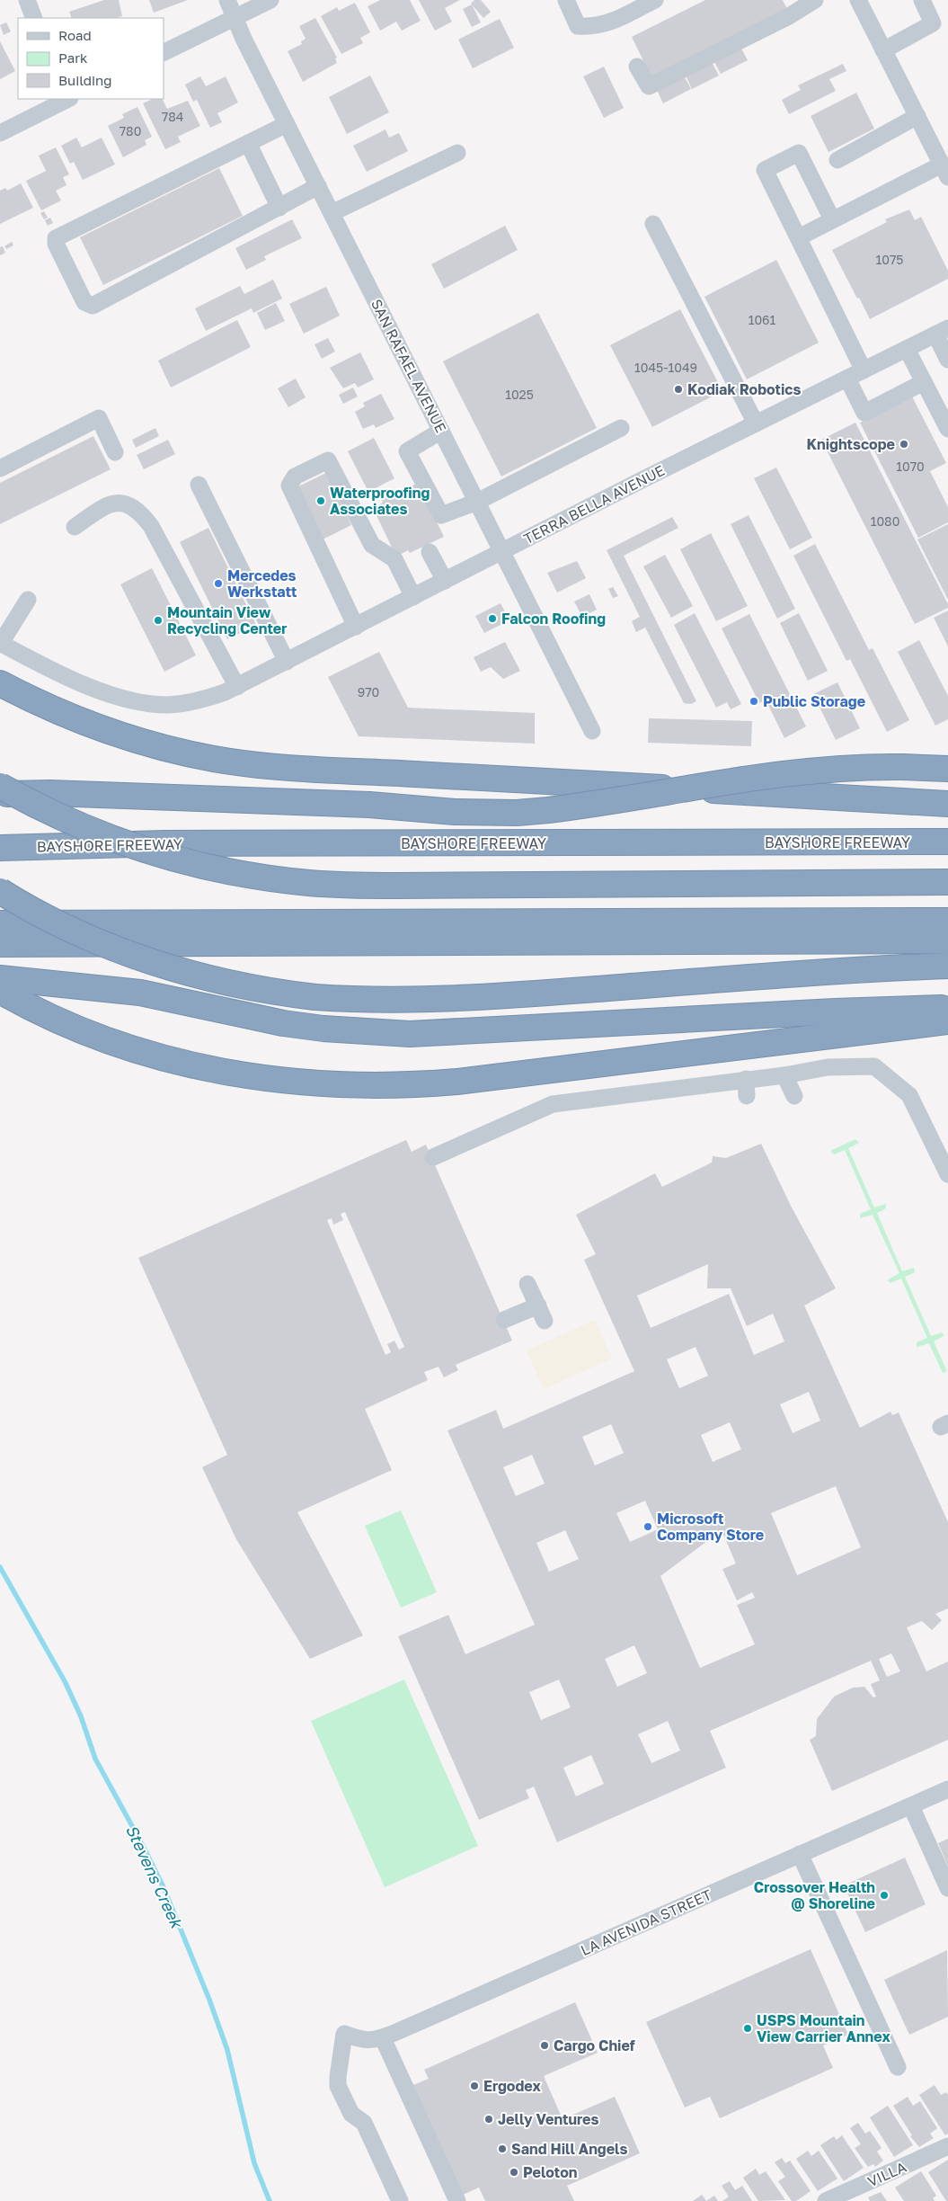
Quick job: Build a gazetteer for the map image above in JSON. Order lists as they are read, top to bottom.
{
  "streets": {
    "highway": ["BAYSHORE FREEWAY"],
    "street": [
      "SAN RAFAEL AVENUE",
      "TERRA BELLA AVENUE",
      "LA AVENIDA STREET",
      "VILLA"
    ]
  },
  "crossings": [
    ["SAN RAFAEL AVENUE", "TERRA BELLA AVENUE"]
  ],
  "water": ["Stevens Creek"],
  "places": [
    "Kodiak Robotics",
    "Knightscope",
    "Waterproofing Associates",
    "Mercedes Werkstatt",
    "Falcon Roofing",
    "Mountain View Recycling Center",
    "Public Storage",
    "Microsoft Company Store",
    "Crossover Health @ Shoreline",
    "USPS Mountain View Carrier Annex",
    "Cargo Chief",
    "Ergodex",
    "Jelly Ventures",
    "Sand Hill Angels",
    "Peloton"
  ],
  "house_numbers": [
    "784",
    "780",
    "1075",
    "1061",
    "1045-1049",
    "1025",
    "1070",
    "1080",
    "970"
  ],
  "legend": ["Road", "Park", "Building"]
}
